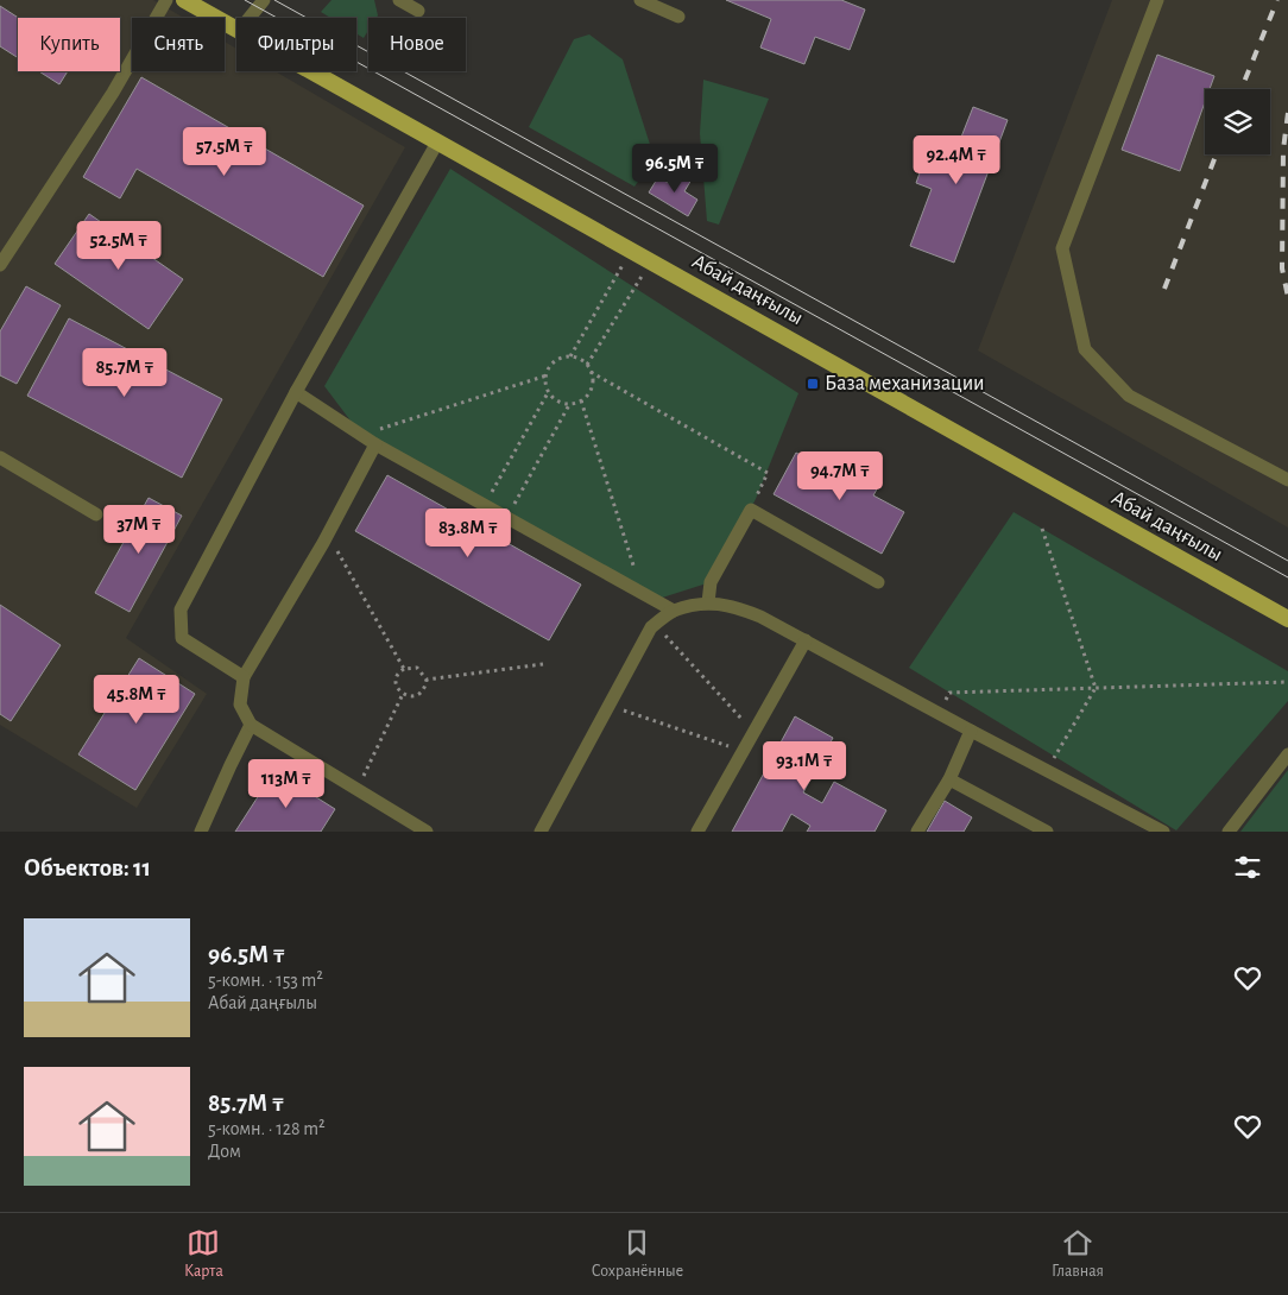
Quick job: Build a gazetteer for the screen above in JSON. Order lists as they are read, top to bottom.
{
  "streets": {
    "main road": ["Абай даңғылы"]
  },
  "places": {
    "transit": ["База механизации"]
  },
  "page": {
    "chip": [
      "Купить",
      "Снять",
      "Фильтры",
      "Новое"
    ],
    "price": [
      "57.5M ₸",
      "92.4M ₸",
      "96.5M ₸",
      "52.5M ₸",
      "85.7M ₸",
      "94.7M ₸",
      "37M ₸",
      "83.8M ₸",
      "45.8M ₸",
      "93.1M ₸",
      "113M ₸"
    ],
    "heading": "Объектов: 11",
    "list": [
      {
        "name": "96.5M ₸",
        "note": "5-комн. · 153 m² · Абай даңғылы"
      },
      {
        "name": "85.7M ₸",
        "note": "5-комн. · 128 m² · Дом"
      }
    ],
    "tabs": ["Карта", "Сохранённые", "Главная"]
  }
}
